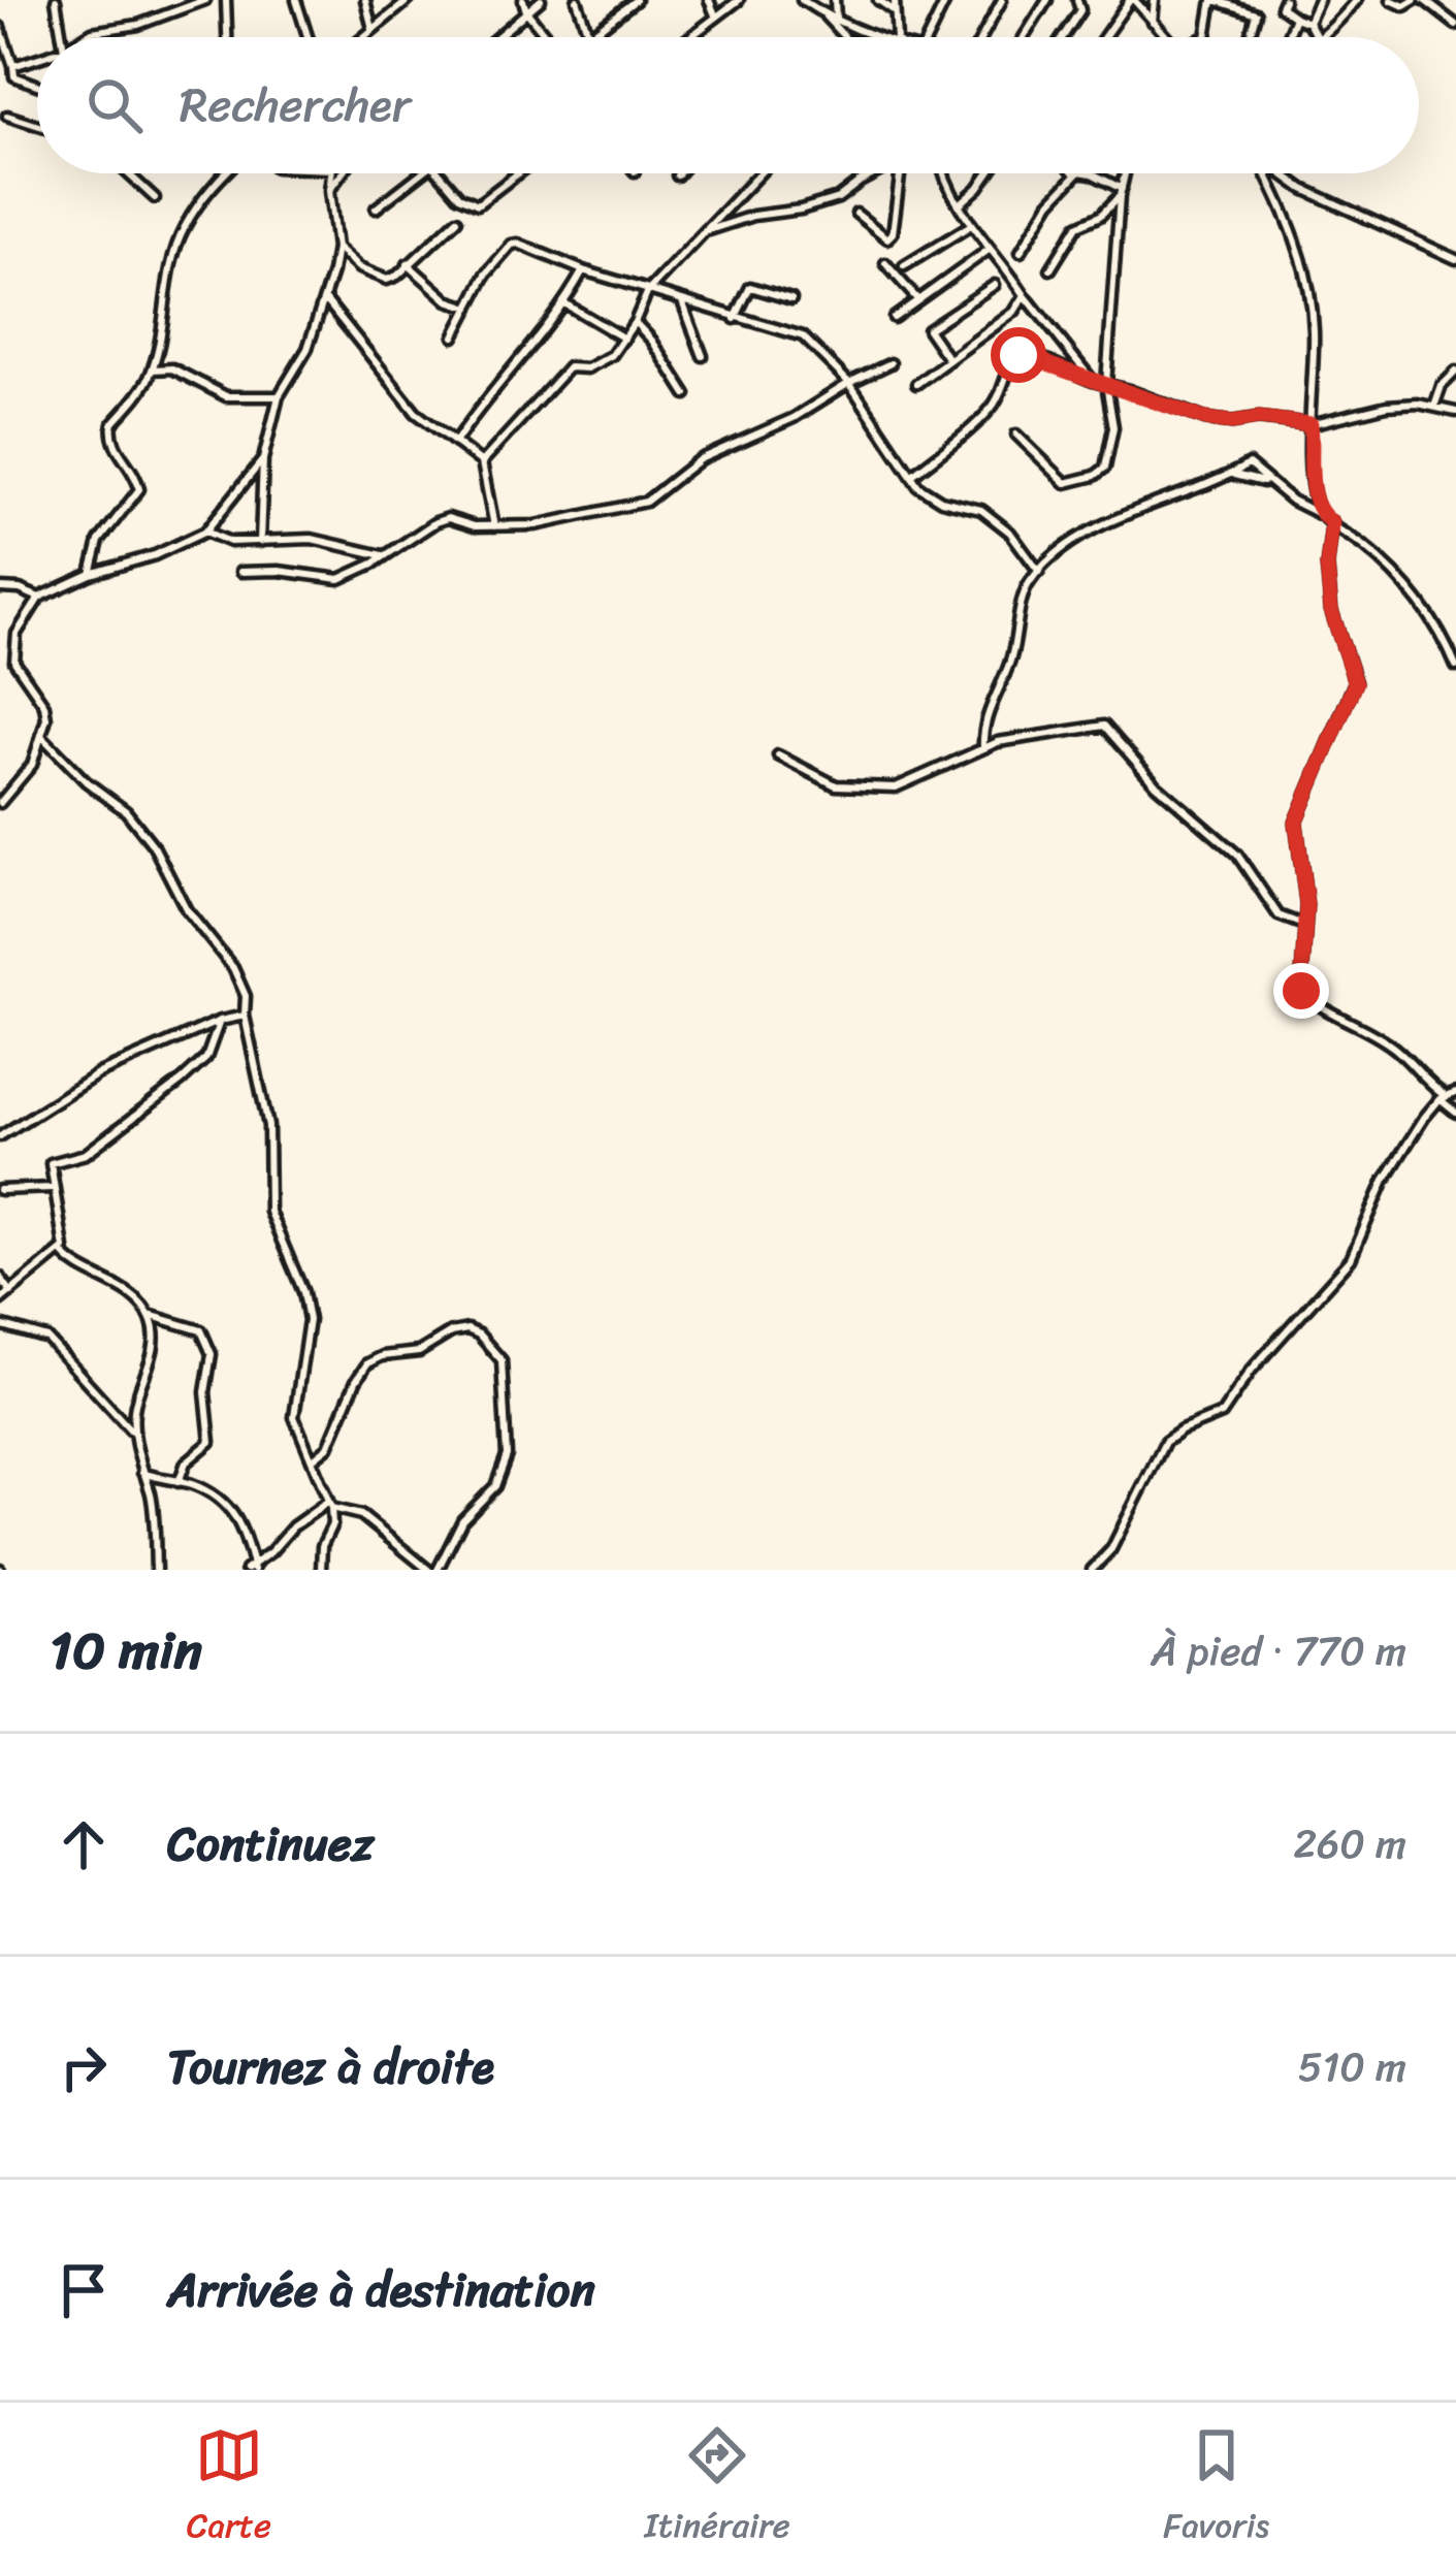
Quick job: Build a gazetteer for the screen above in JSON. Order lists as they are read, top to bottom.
{
  "page": {
    "search": "Rechercher",
    "heading": ["10 min", "À pied · 770 m"],
    "list": [
      ["Continuez", "260 m"],
      ["Tournez à droite", "510 m"],
      "Arrivée à destination"
    ],
    "nav": ["Carte", "Itinéraire", "Favoris"]
  }
}
